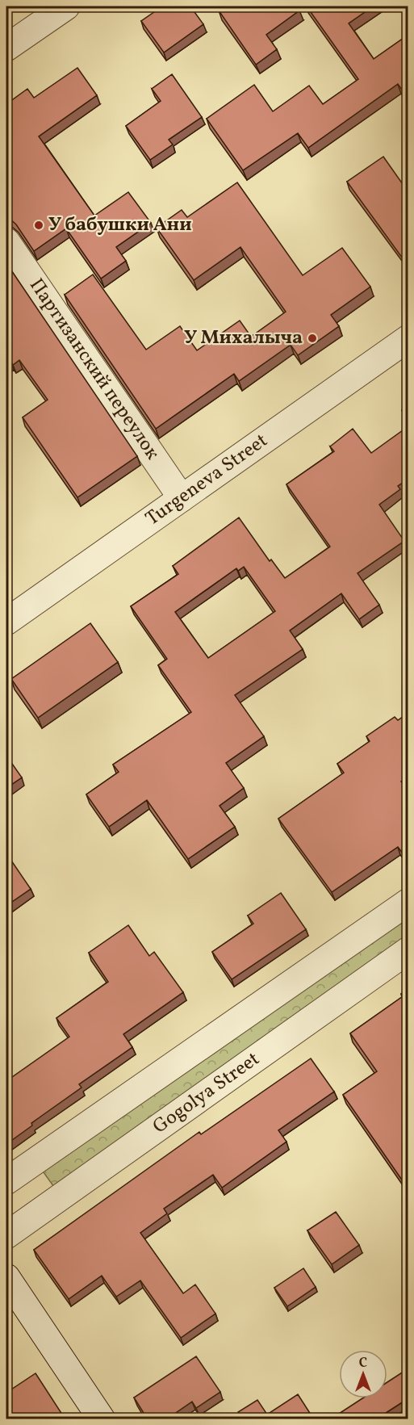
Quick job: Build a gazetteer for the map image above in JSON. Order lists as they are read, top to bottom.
{
  "streets": {
    "street": ["Партизанский переулок", "Turgeneva Street", "Gogolya Street"]
  },
  "crossings": [
    ["Партизанский переулок", "Turgeneva Street"]
  ],
  "places": ["У бабушки Ани", "У Михалыча"],
  "north": "top"
}
